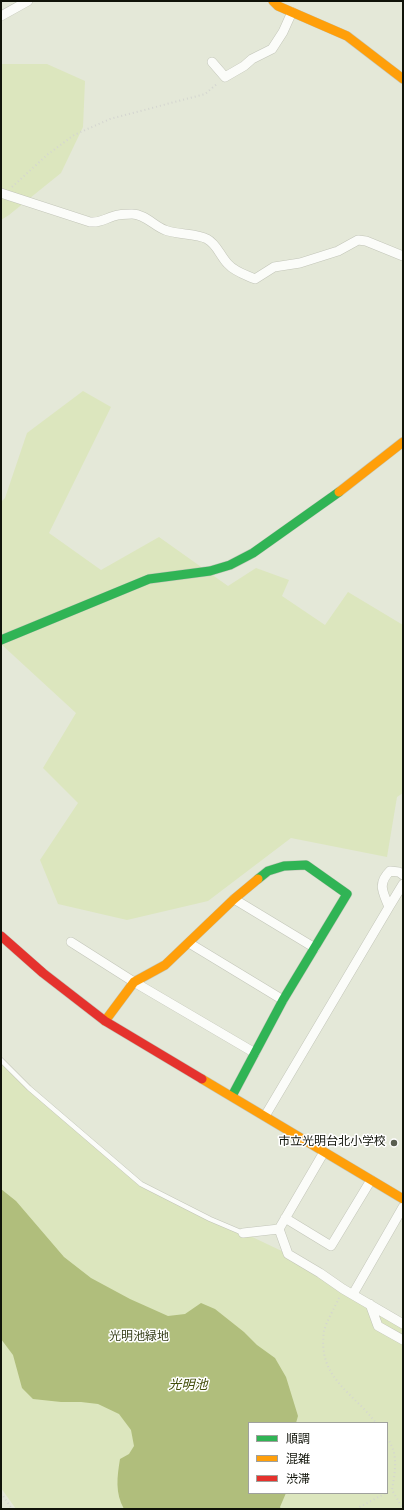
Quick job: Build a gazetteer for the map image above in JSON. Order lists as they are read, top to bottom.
{
  "water": ["光明池"],
  "parks": ["光明池緑地"],
  "places": ["市立光明台北小学校"],
  "legend": ["順調", "混雑", "渋滞"]
}
